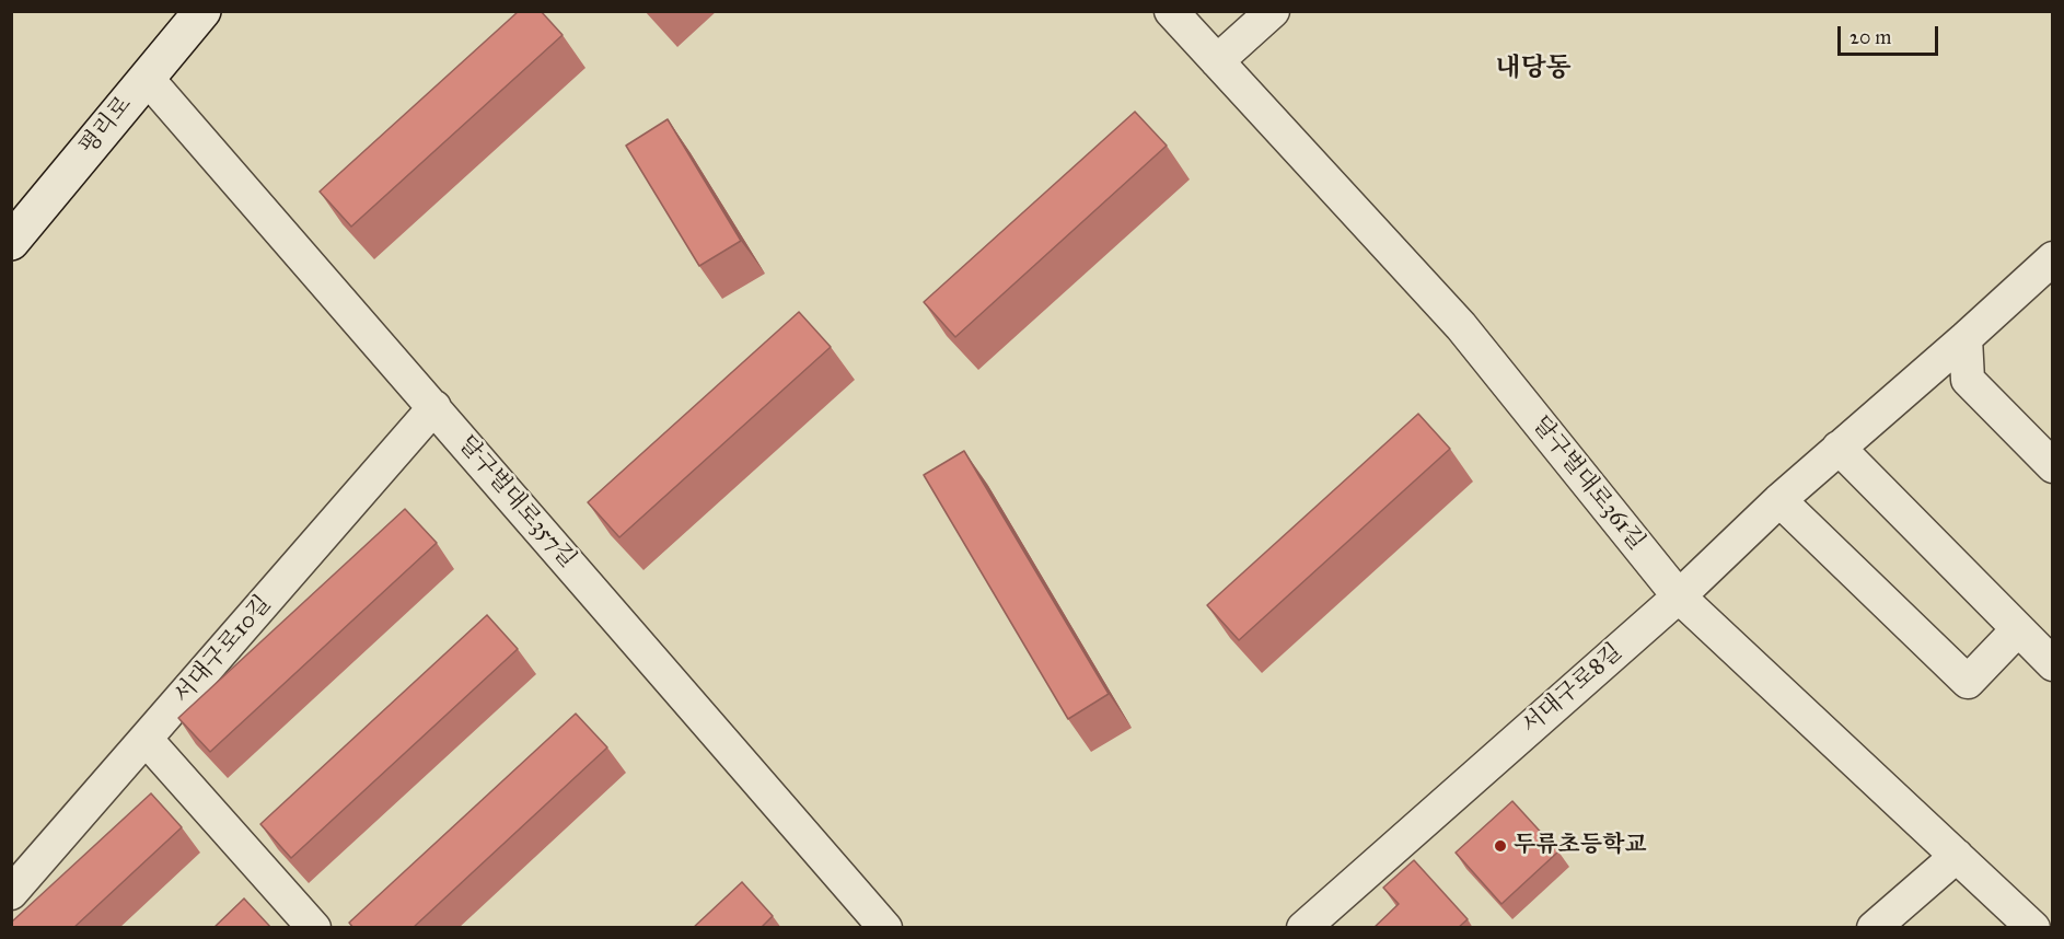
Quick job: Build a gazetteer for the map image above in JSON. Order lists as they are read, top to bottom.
{
  "streets": {
    "main road": ["평리로"],
    "street": [
      "달구벌대로361길",
      "달구벌대로357길",
      "서대구로10길",
      "서대구로8길"
    ]
  },
  "crossings": [
    ["평리로", "달구벌대로357길"],
    ["달구벌대로361길", "서대구로8길"],
    ["달구벌대로357길", "서대구로10길"]
  ],
  "districts": ["내당동"],
  "places": ["두류초등학교"],
  "scale_bar": "20 m"
}
